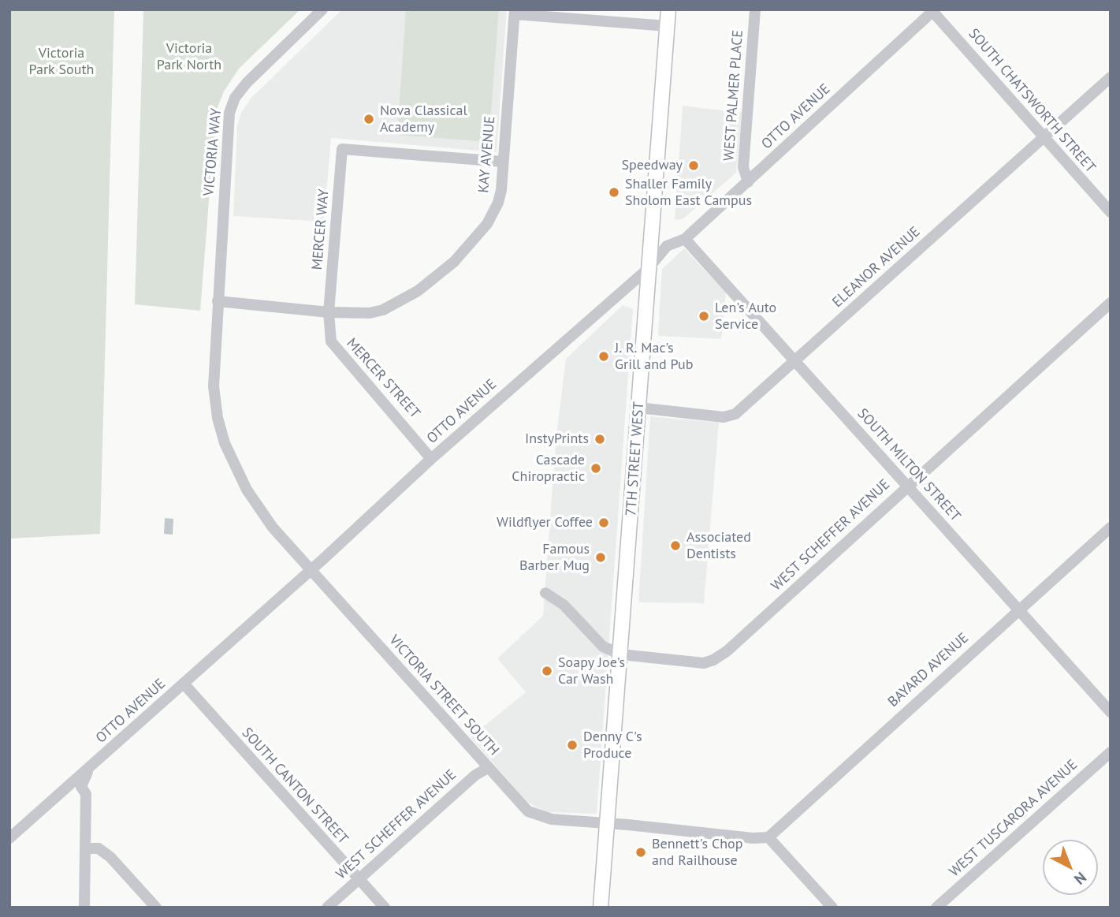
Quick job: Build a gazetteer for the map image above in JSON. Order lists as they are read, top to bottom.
{
  "streets": {
    "main road": ["7TH STREET WEST"],
    "street": [
      "WEST PALMER PLACE",
      "SOUTH CHATSWORTH STREET",
      "OTTO AVENUE",
      "VICTORIA WAY",
      "KAY AVENUE",
      "MERCER WAY",
      "ELEANOR AVENUE",
      "MERCER STREET",
      "SOUTH MILTON STREET",
      "WEST SCHEFFER AVENUE",
      "BAYARD AVENUE",
      "VICTORIA STREET SOUTH",
      "SOUTH CANTON STREET",
      "WEST TUSCARORA AVENUE"
    ]
  },
  "crossings": [
    ["WEST PALMER PLACE", "OTTO AVENUE"],
    ["SOUTH CHATSWORTH STREET", "OTTO AVENUE"],
    ["SOUTH CHATSWORTH STREET", "ELEANOR AVENUE"],
    ["OTTO AVENUE", "MERCER STREET"],
    ["OTTO AVENUE", "7TH STREET WEST"],
    ["OTTO AVENUE", "SOUTH MILTON STREET"],
    ["OTTO AVENUE", "VICTORIA STREET SOUTH"],
    ["OTTO AVENUE", "SOUTH CANTON STREET"],
    ["VICTORIA WAY", "KAY AVENUE"],
    ["VICTORIA WAY", "VICTORIA STREET SOUTH"],
    ["KAY AVENUE", "MERCER WAY"],
    ["KAY AVENUE", "MERCER STREET"],
    ["KAY AVENUE", "VICTORIA STREET SOUTH"],
    ["MERCER WAY", "MERCER STREET"],
    ["ELEANOR AVENUE", "7TH STREET WEST"],
    ["ELEANOR AVENUE", "SOUTH MILTON STREET"],
    ["7TH STREET WEST", "WEST SCHEFFER AVENUE"],
    ["7TH STREET WEST", "VICTORIA STREET SOUTH"],
    ["SOUTH MILTON STREET", "WEST SCHEFFER AVENUE"],
    ["SOUTH MILTON STREET", "BAYARD AVENUE"],
    ["WEST SCHEFFER AVENUE", "VICTORIA STREET SOUTH"],
    ["WEST SCHEFFER AVENUE", "SOUTH CANTON STREET"],
    ["BAYARD AVENUE", "VICTORIA STREET SOUTH"]
  ],
  "parks": ["Victoria Park North", "Victoria Park South"],
  "places": [
    "Nova Classical Academy",
    "Speedway",
    "Shaller Family Sholom East Campus",
    "Len's Auto Service",
    "J. R. Mac's Grill and Pub",
    "InstyPrints",
    "Cascade Chiropractic",
    "Wildflyer Coffee",
    "Associated Dentists",
    "Famous Barber Mug",
    "Soapy Joe's Car Wash",
    "Denny C's Produce",
    "Bennett's Chop and Railhouse"
  ],
  "north": "bottom right"
}
